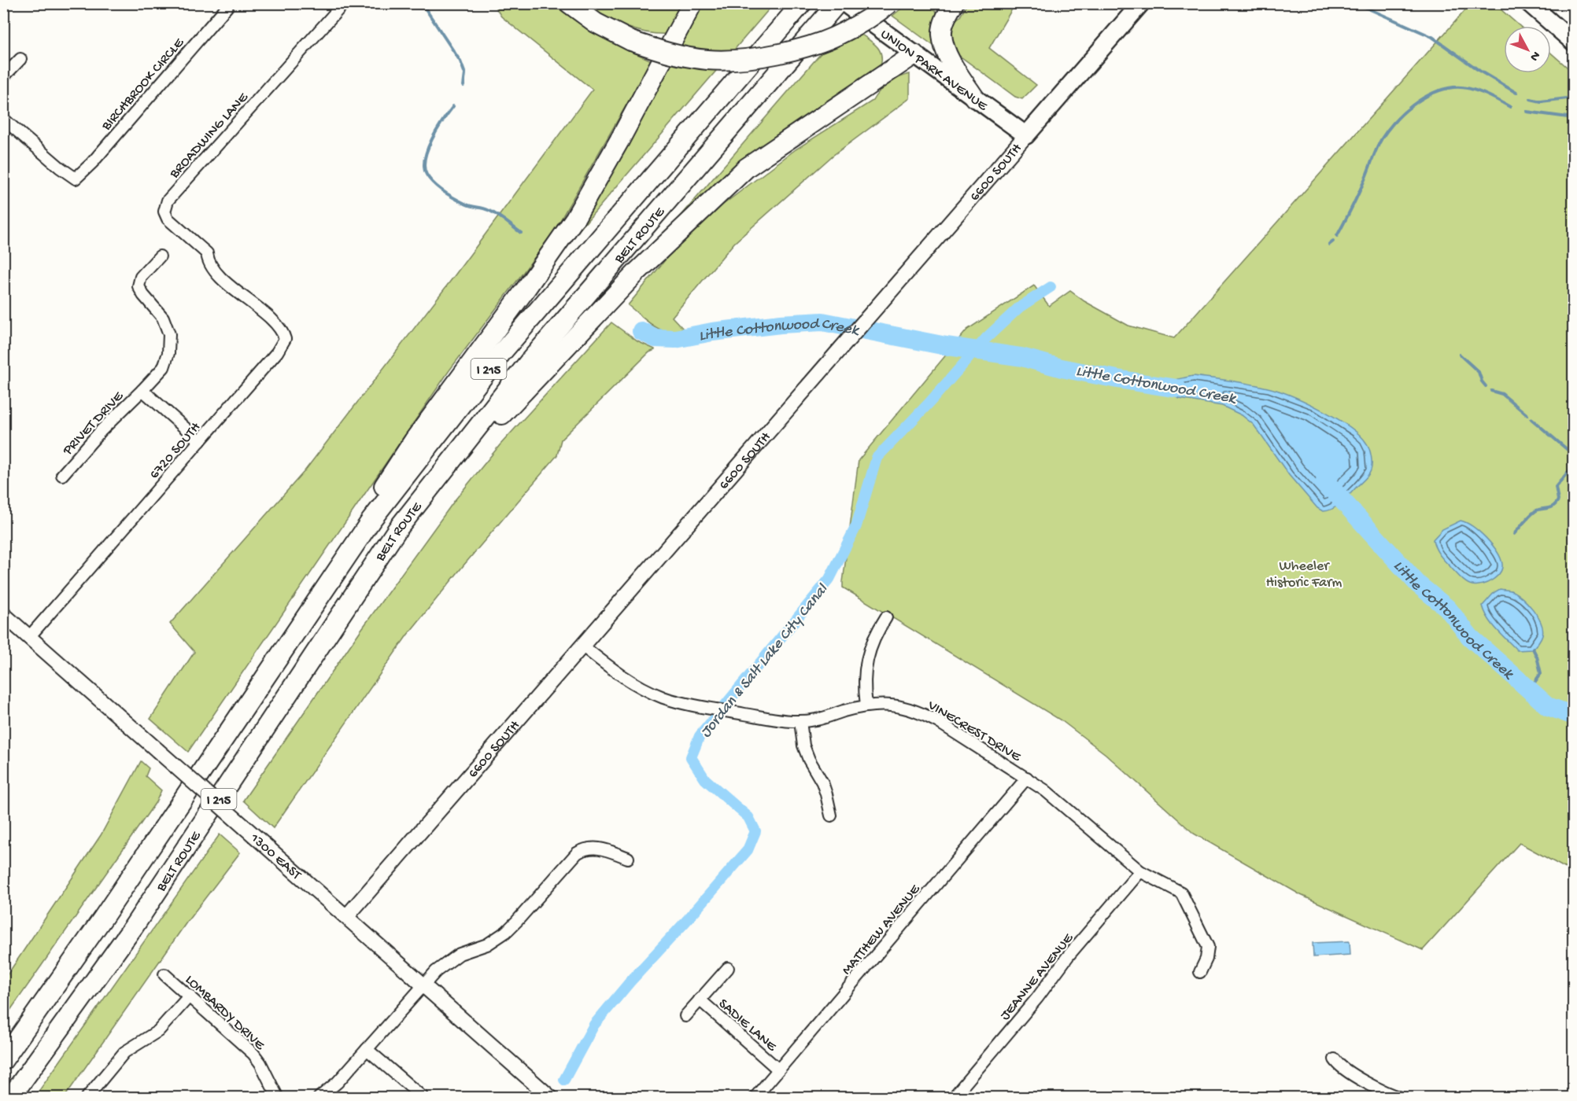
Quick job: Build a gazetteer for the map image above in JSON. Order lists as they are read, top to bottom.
{
  "streets": {
    "highway": ["BELT ROUTE", "I 215"],
    "main road": ["UNION PARK AVENUE", "6600 SOUTH", "1300 EAST"],
    "street": [
      "BIRCHBROOK CIRCLE",
      "BROADWING LANE",
      "PRIVET DRIVE",
      "6720 SOUTH",
      "VINECREST DRIVE",
      "MATTHEW AVENUE",
      "JEANNE AVENUE",
      "LOMBARDY DRIVE",
      "SADIE LANE"
    ]
  },
  "crossings": [
    ["UNION PARK AVENUE", "6600 SOUTH"],
    ["BROADWING LANE", "6720 SOUTH"],
    ["6600 SOUTH", "VINECREST DRIVE"],
    ["6600 SOUTH", "1300 EAST"],
    ["PRIVET DRIVE", "6720 SOUTH"],
    ["6720 SOUTH", "1300 EAST"],
    ["VINECREST DRIVE", "MATTHEW AVENUE"],
    ["VINECREST DRIVE", "JEANNE AVENUE"],
    ["MATTHEW AVENUE", "SADIE LANE"]
  ],
  "water": ["Little Cottonwood Creek", "Jordan & Salt Lake City Canal"],
  "parks": ["Wheeler Historic Farm"],
  "north": "bottom right"
}
